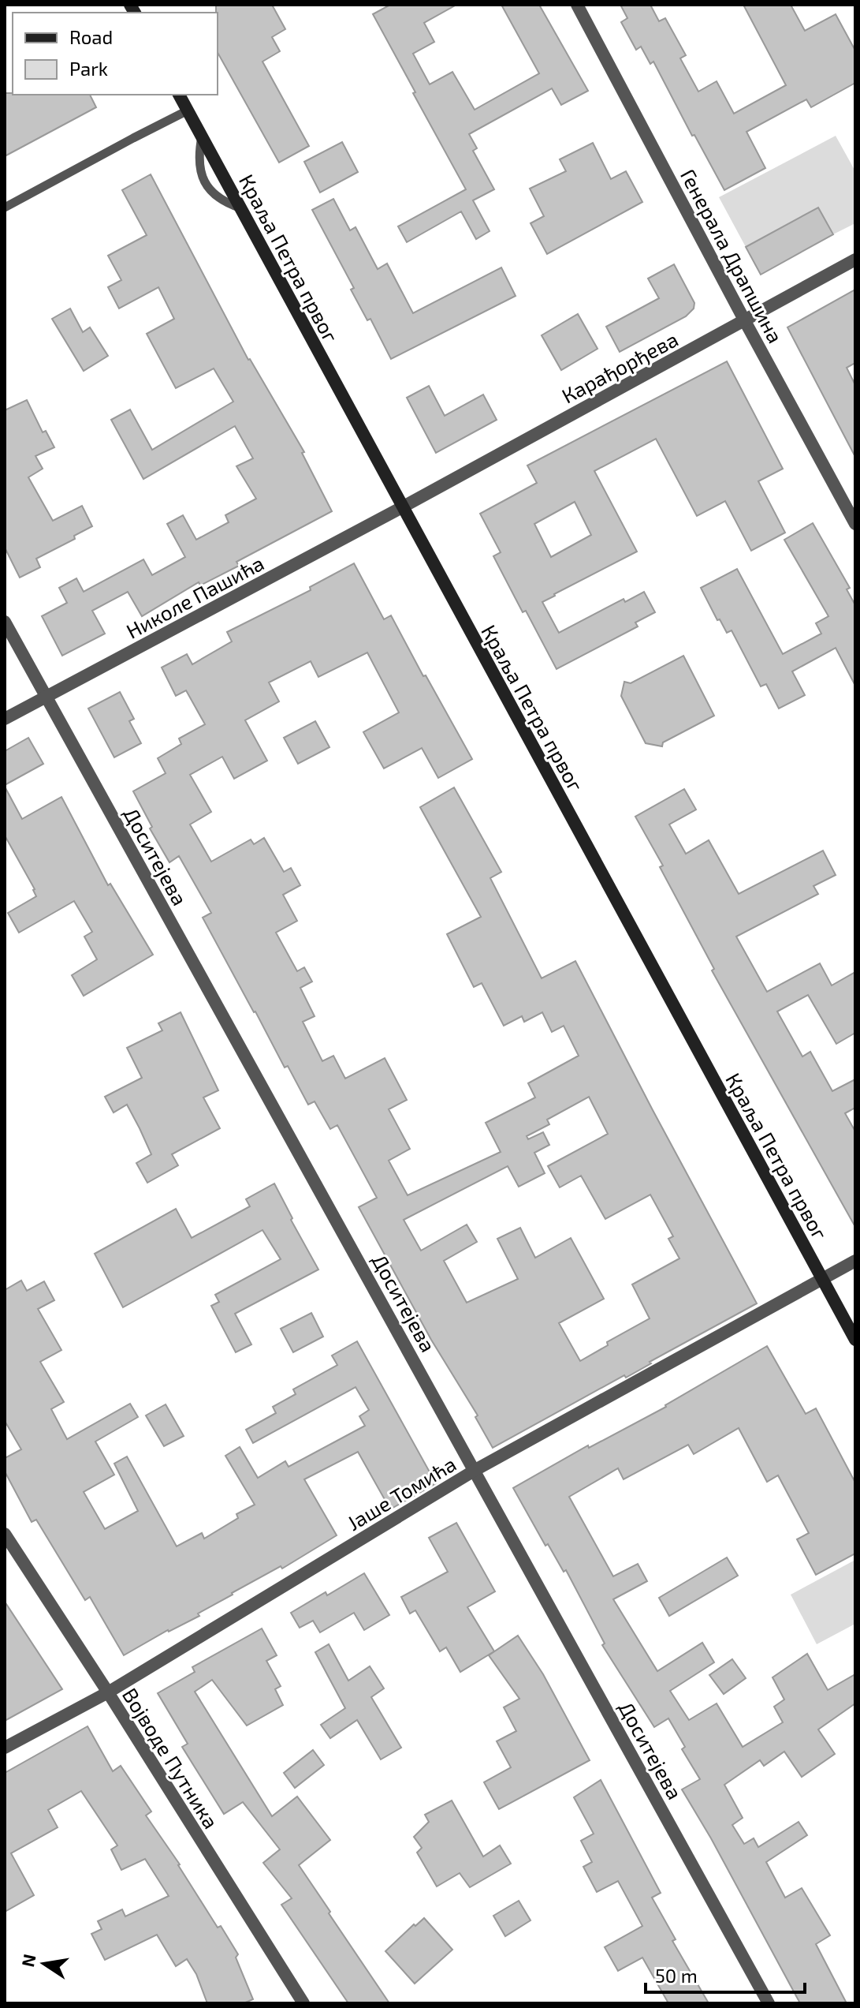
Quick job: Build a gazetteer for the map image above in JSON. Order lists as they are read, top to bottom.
{
  "streets": {
    "street": [
      "Генерала Драпшина",
      "Краља Петра првог",
      "Карађорђева",
      "Николе Пашића",
      "Доситејева",
      "Јаше Томића",
      "Војводе Путника"
    ]
  },
  "crossings": [
    ["Генерала Драпшина", "Карађорђева"],
    ["Краља Петра првог", "Карађорђева"],
    ["Краља Петра првог", "Николе Пашића"],
    ["Краља Петра првог", "Јаше Томића"],
    ["Карађорђева", "Николе Пашића"],
    ["Николе Пашића", "Доситејева"],
    ["Доситејева", "Јаше Томића"],
    ["Јаше Томића", "Војводе Путника"]
  ],
  "legend": ["Road", "Park"],
  "scale_bar": "50 m",
  "north": "left"
}
